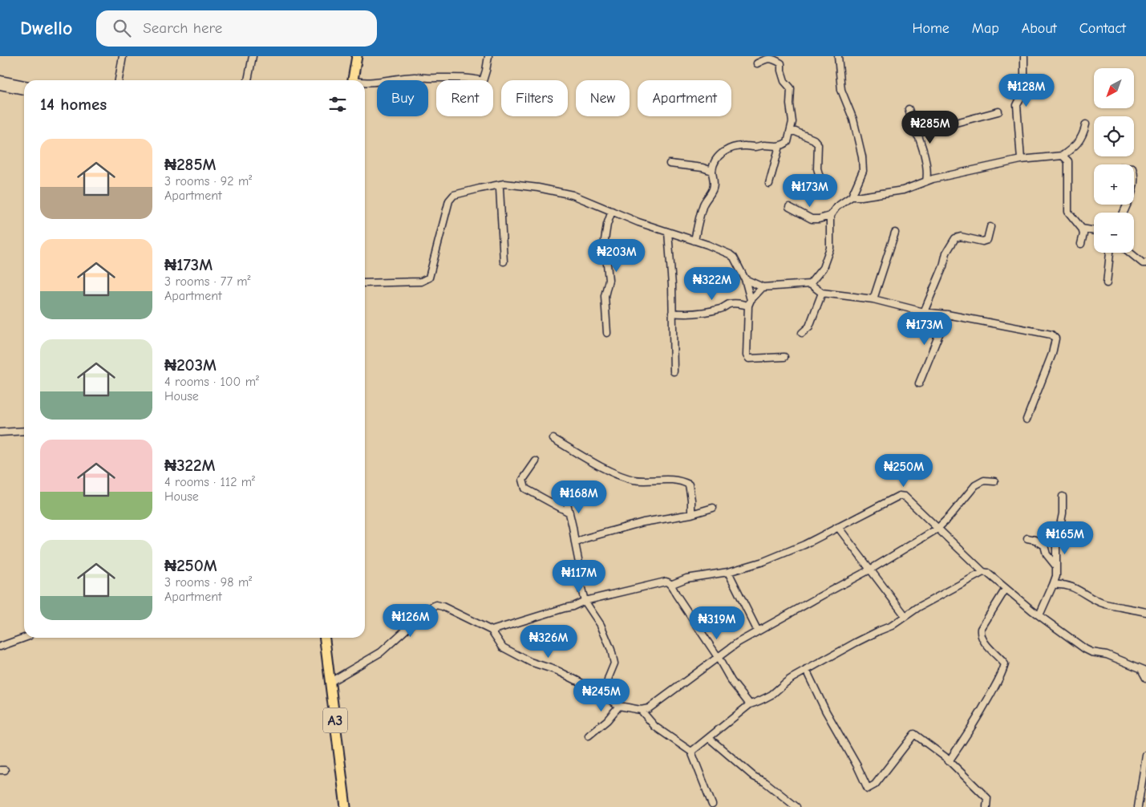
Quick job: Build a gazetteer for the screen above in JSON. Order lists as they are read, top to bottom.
{
  "streets": {
    "highway": ["A3"]
  },
  "north": "bottom left",
  "page": {
    "header": "Dwello",
    "search": "Search here",
    "nav": [
      "Home",
      "Map",
      "About",
      "Contact"
    ],
    "map_buttons": ["+", "−"],
    "price": [
      "₦128M",
      "₦285M",
      "₦173M",
      "₦203M",
      "₦322M",
      "₦173M",
      "₦250M",
      "₦168M",
      "₦165M",
      "₦117M",
      "₦126M",
      "₦319M",
      "₦326M",
      "₦245M"
    ],
    "chip": [
      "Buy",
      "Rent",
      "Filters",
      "New",
      "Apartment"
    ],
    "heading": "14 homes",
    "list": [
      {
        "name": "₦285M",
        "note": "3 rooms · 92 m² · Apartment"
      },
      {
        "name": "₦173M",
        "note": "3 rooms · 77 m² · Apartment"
      },
      {
        "name": "₦203M",
        "note": "4 rooms · 100 m² · House"
      },
      {
        "name": "₦322M",
        "note": "4 rooms · 112 m² · House"
      },
      {
        "name": "₦250M",
        "note": "3 rooms · 98 m² · Apartment"
      }
    ]
  }
}
